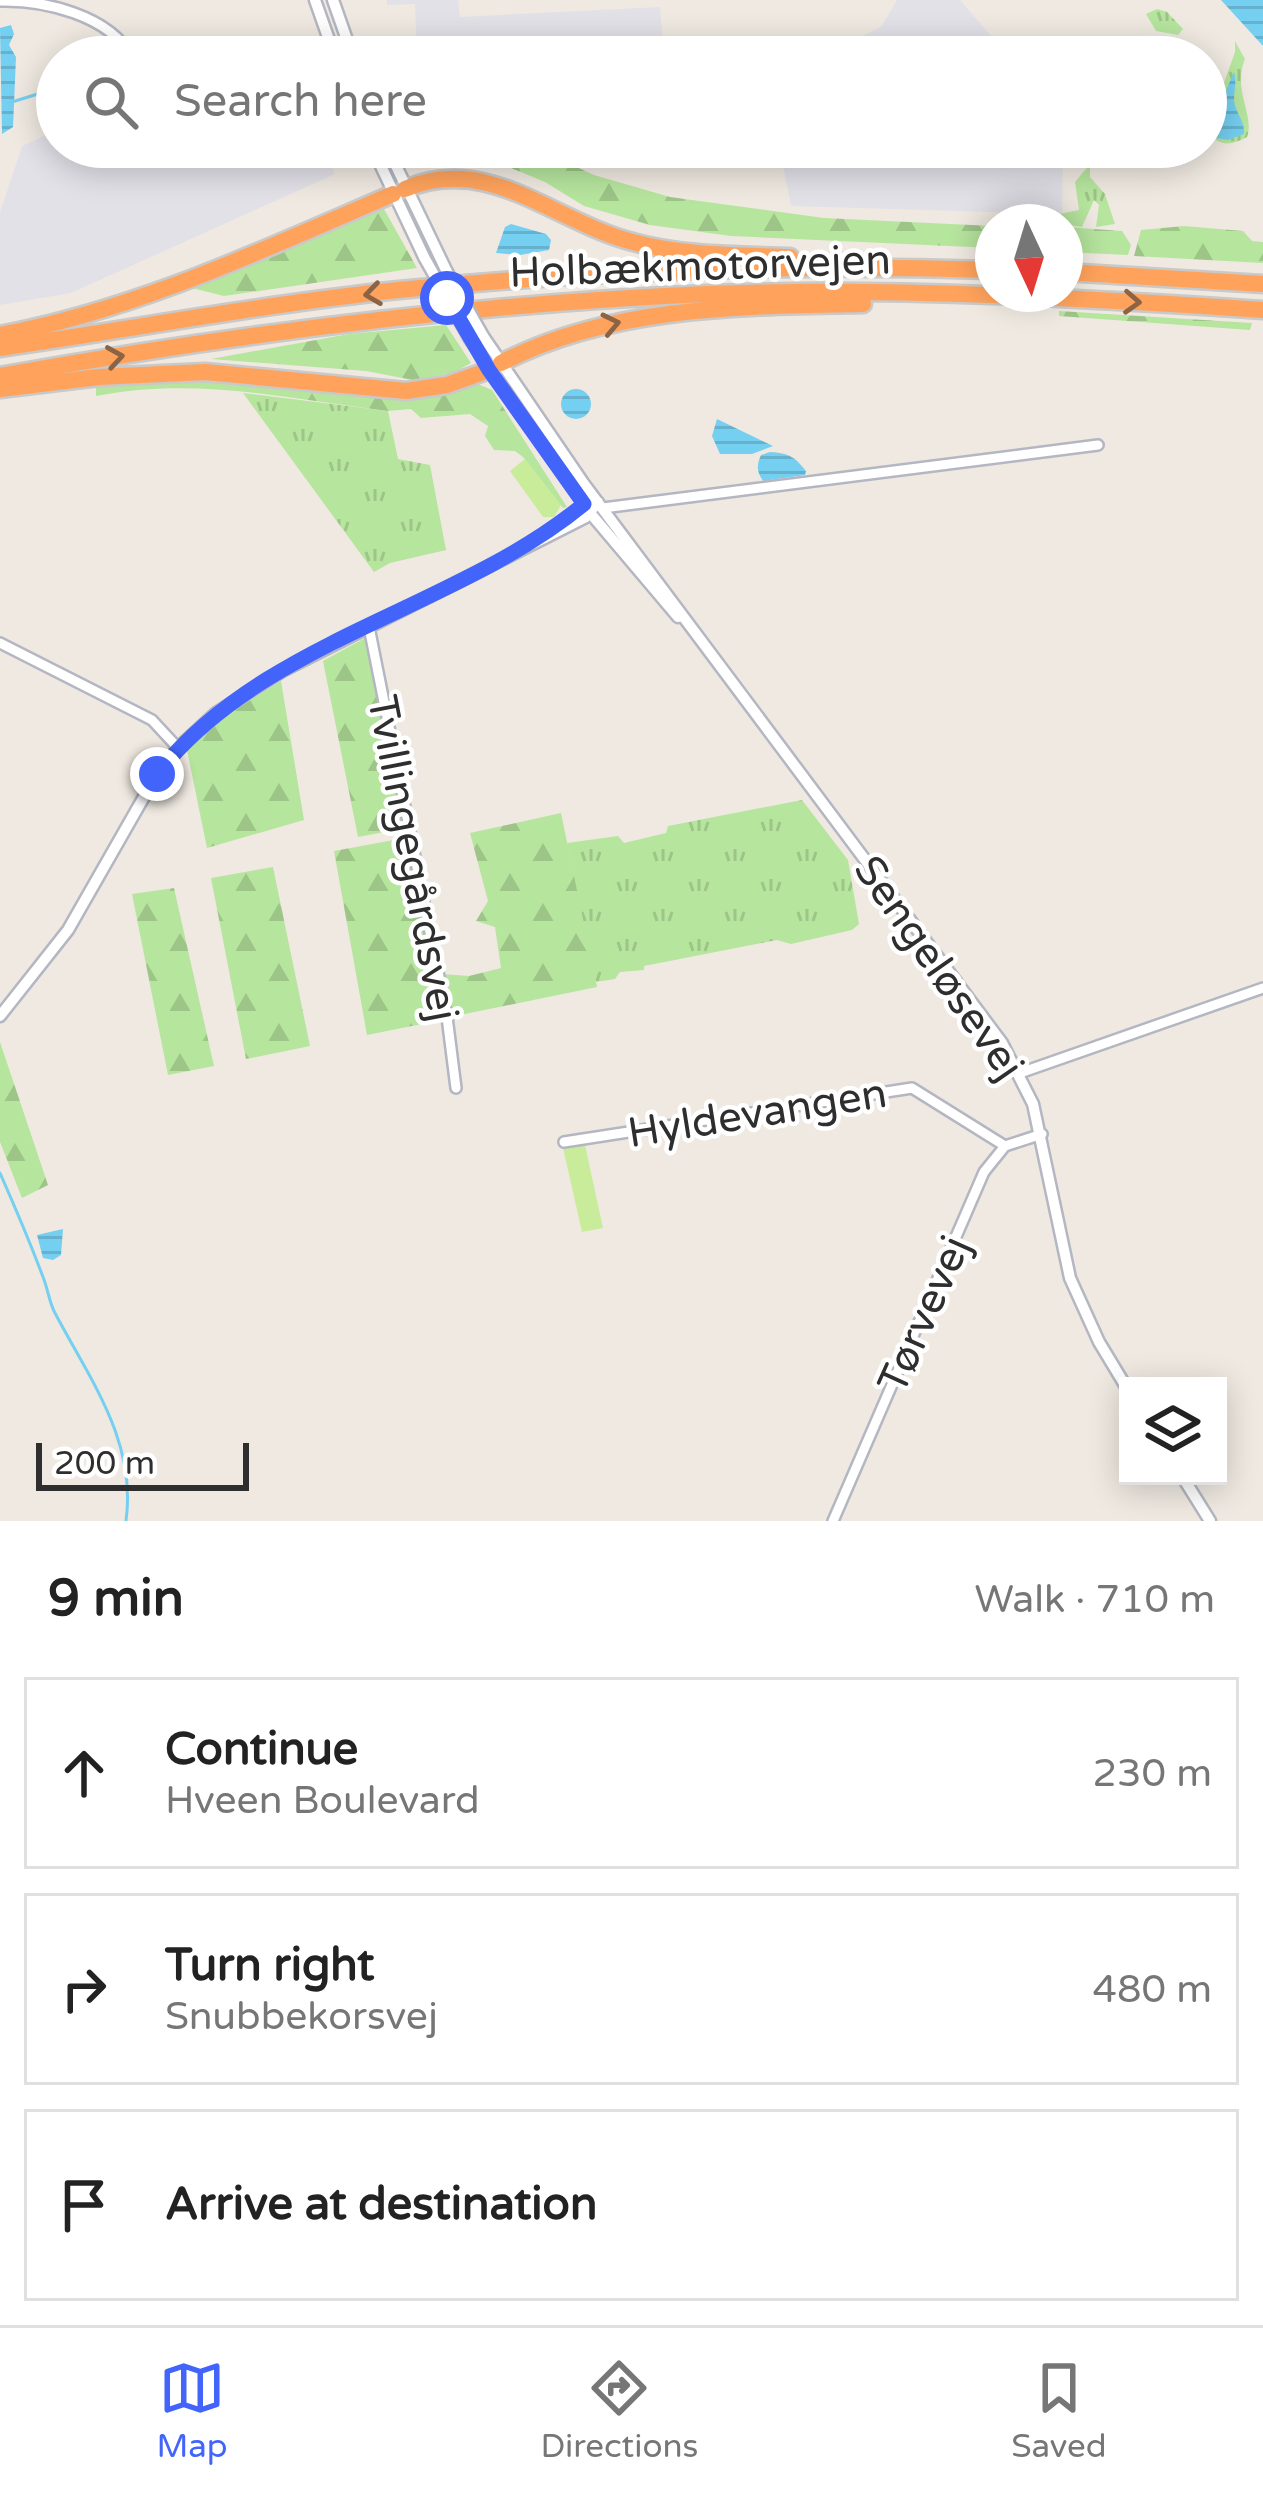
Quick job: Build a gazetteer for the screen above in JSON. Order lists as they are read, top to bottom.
{
  "streets": {
    "highway": ["Holbækmotorvejen"],
    "street": [
      "Tvillingegårdsvej",
      "Sengeløsevej",
      "Hyldevangen",
      "Tørvevej"
    ]
  },
  "crossings": [
    ["Hyldevangen", "Tørvevej"]
  ],
  "scale_bar": "200 m",
  "north": "bottom",
  "page": {
    "search": "Search here",
    "scale": "200 m",
    "heading": ["9 min", "Walk · 710 m"],
    "list": [
      ["Continue", "Hveen Boulevard", "230 m"],
      ["Turn right", "Snubbekorsvej", "480 m"],
      "Arrive at destination"
    ],
    "nav": ["Map", "Directions", "Saved"]
  }
}
